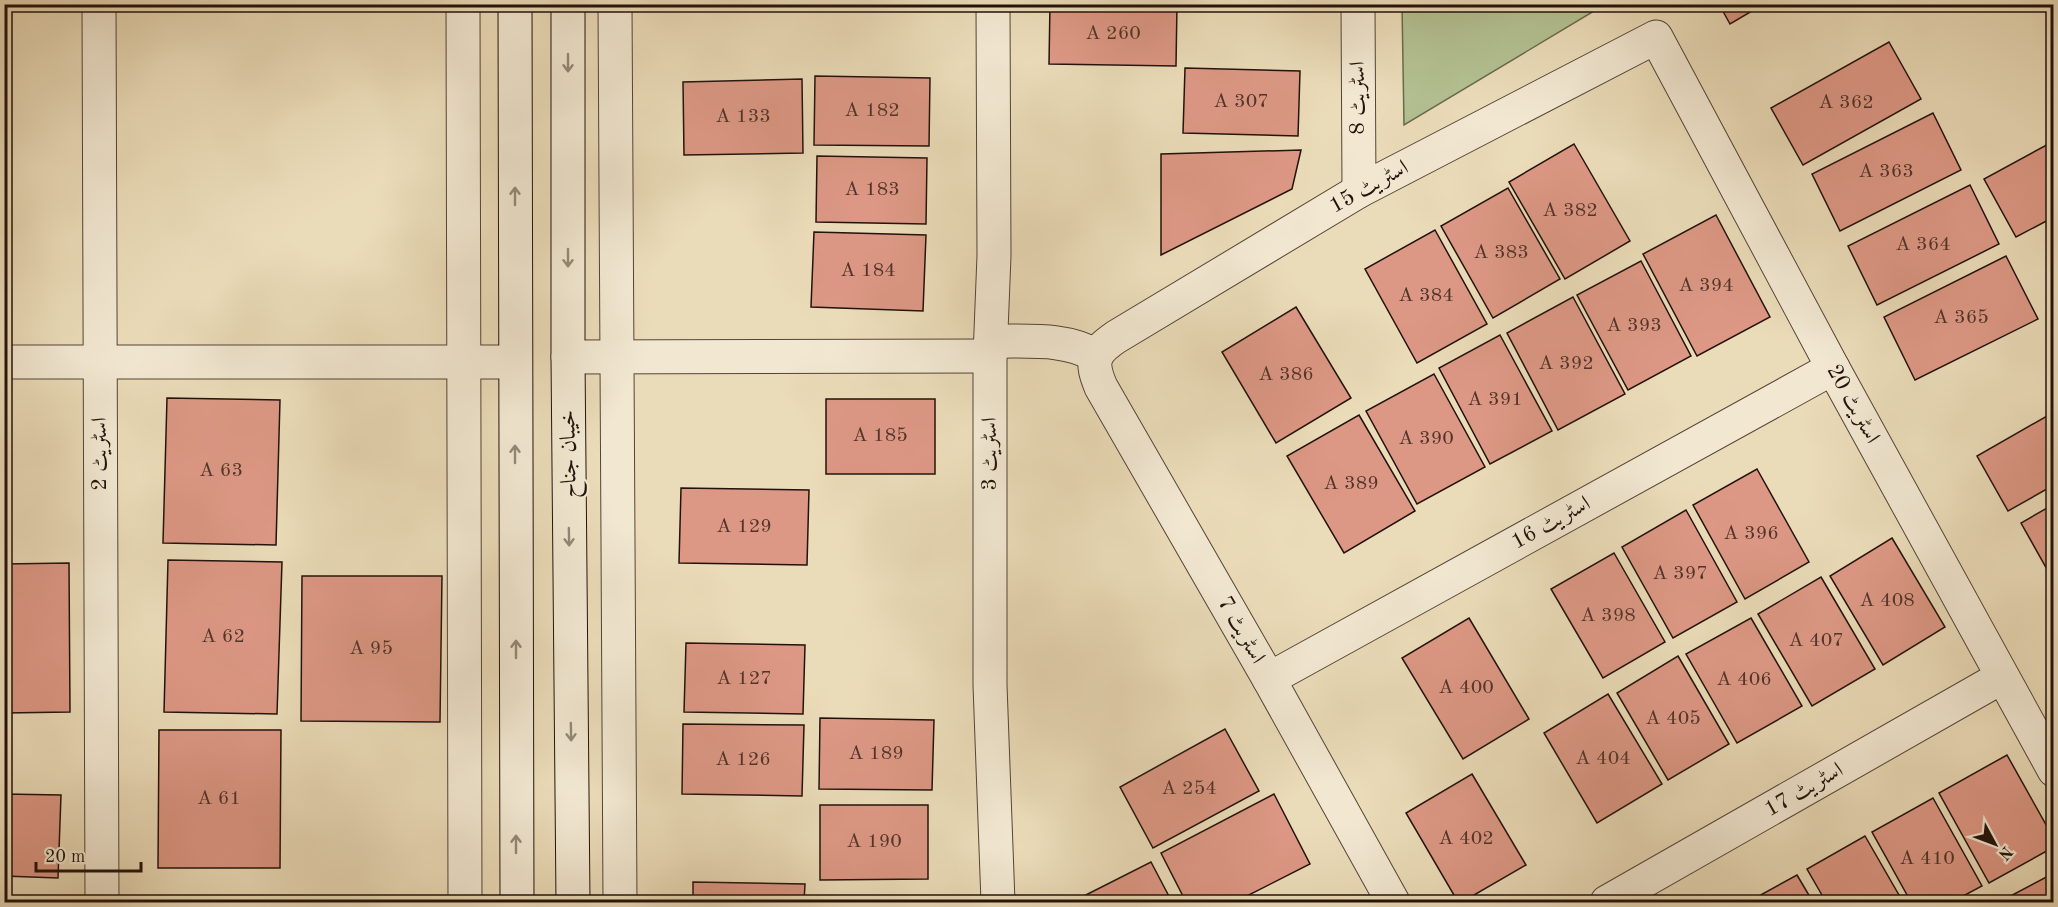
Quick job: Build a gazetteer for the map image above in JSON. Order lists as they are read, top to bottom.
{
  "streets": {
    "street": [
      "اسٹریٹ 8",
      "اسٹریٹ 15",
      "اسٹریٹ 20",
      "اسٹریٹ 2",
      "خیبان جناح",
      "اسٹریٹ 3",
      "اسٹریٹ 16",
      "اسٹریٹ 7",
      "اسٹریٹ 17"
    ]
  },
  "crossings": [
    ["اسٹریٹ 8", "اسٹریٹ 15"],
    ["اسٹریٹ 15", "اسٹریٹ 20"],
    ["اسٹریٹ 15", "اسٹریٹ 7"],
    ["اسٹریٹ 20", "اسٹریٹ 16"],
    ["اسٹریٹ 20", "اسٹریٹ 17"],
    ["اسٹریٹ 16", "اسٹریٹ 7"]
  ],
  "house_numbers": [
    "A 260",
    "A 307",
    "A 362",
    "A 182",
    "A 133",
    "A 363",
    "A 183",
    "A 382",
    "A 364",
    "A 383",
    "A 184",
    "A 394",
    "A 384",
    "A 365",
    "A 393",
    "A 392",
    "A 386",
    "A 391",
    "A 185",
    "A 390",
    "A 63",
    "A 389",
    "A 129",
    "A 396",
    "A 397",
    "A 408",
    "A 398",
    "A 62",
    "A 407",
    "A 95",
    "A 127",
    "A 406",
    "A 400",
    "A 405",
    "A 189",
    "A 404",
    "A 126",
    "A 254",
    "A 61",
    "A 402",
    "A 190",
    "A 410"
  ],
  "scale_bar": "20 m",
  "north": "bottom right"
}
